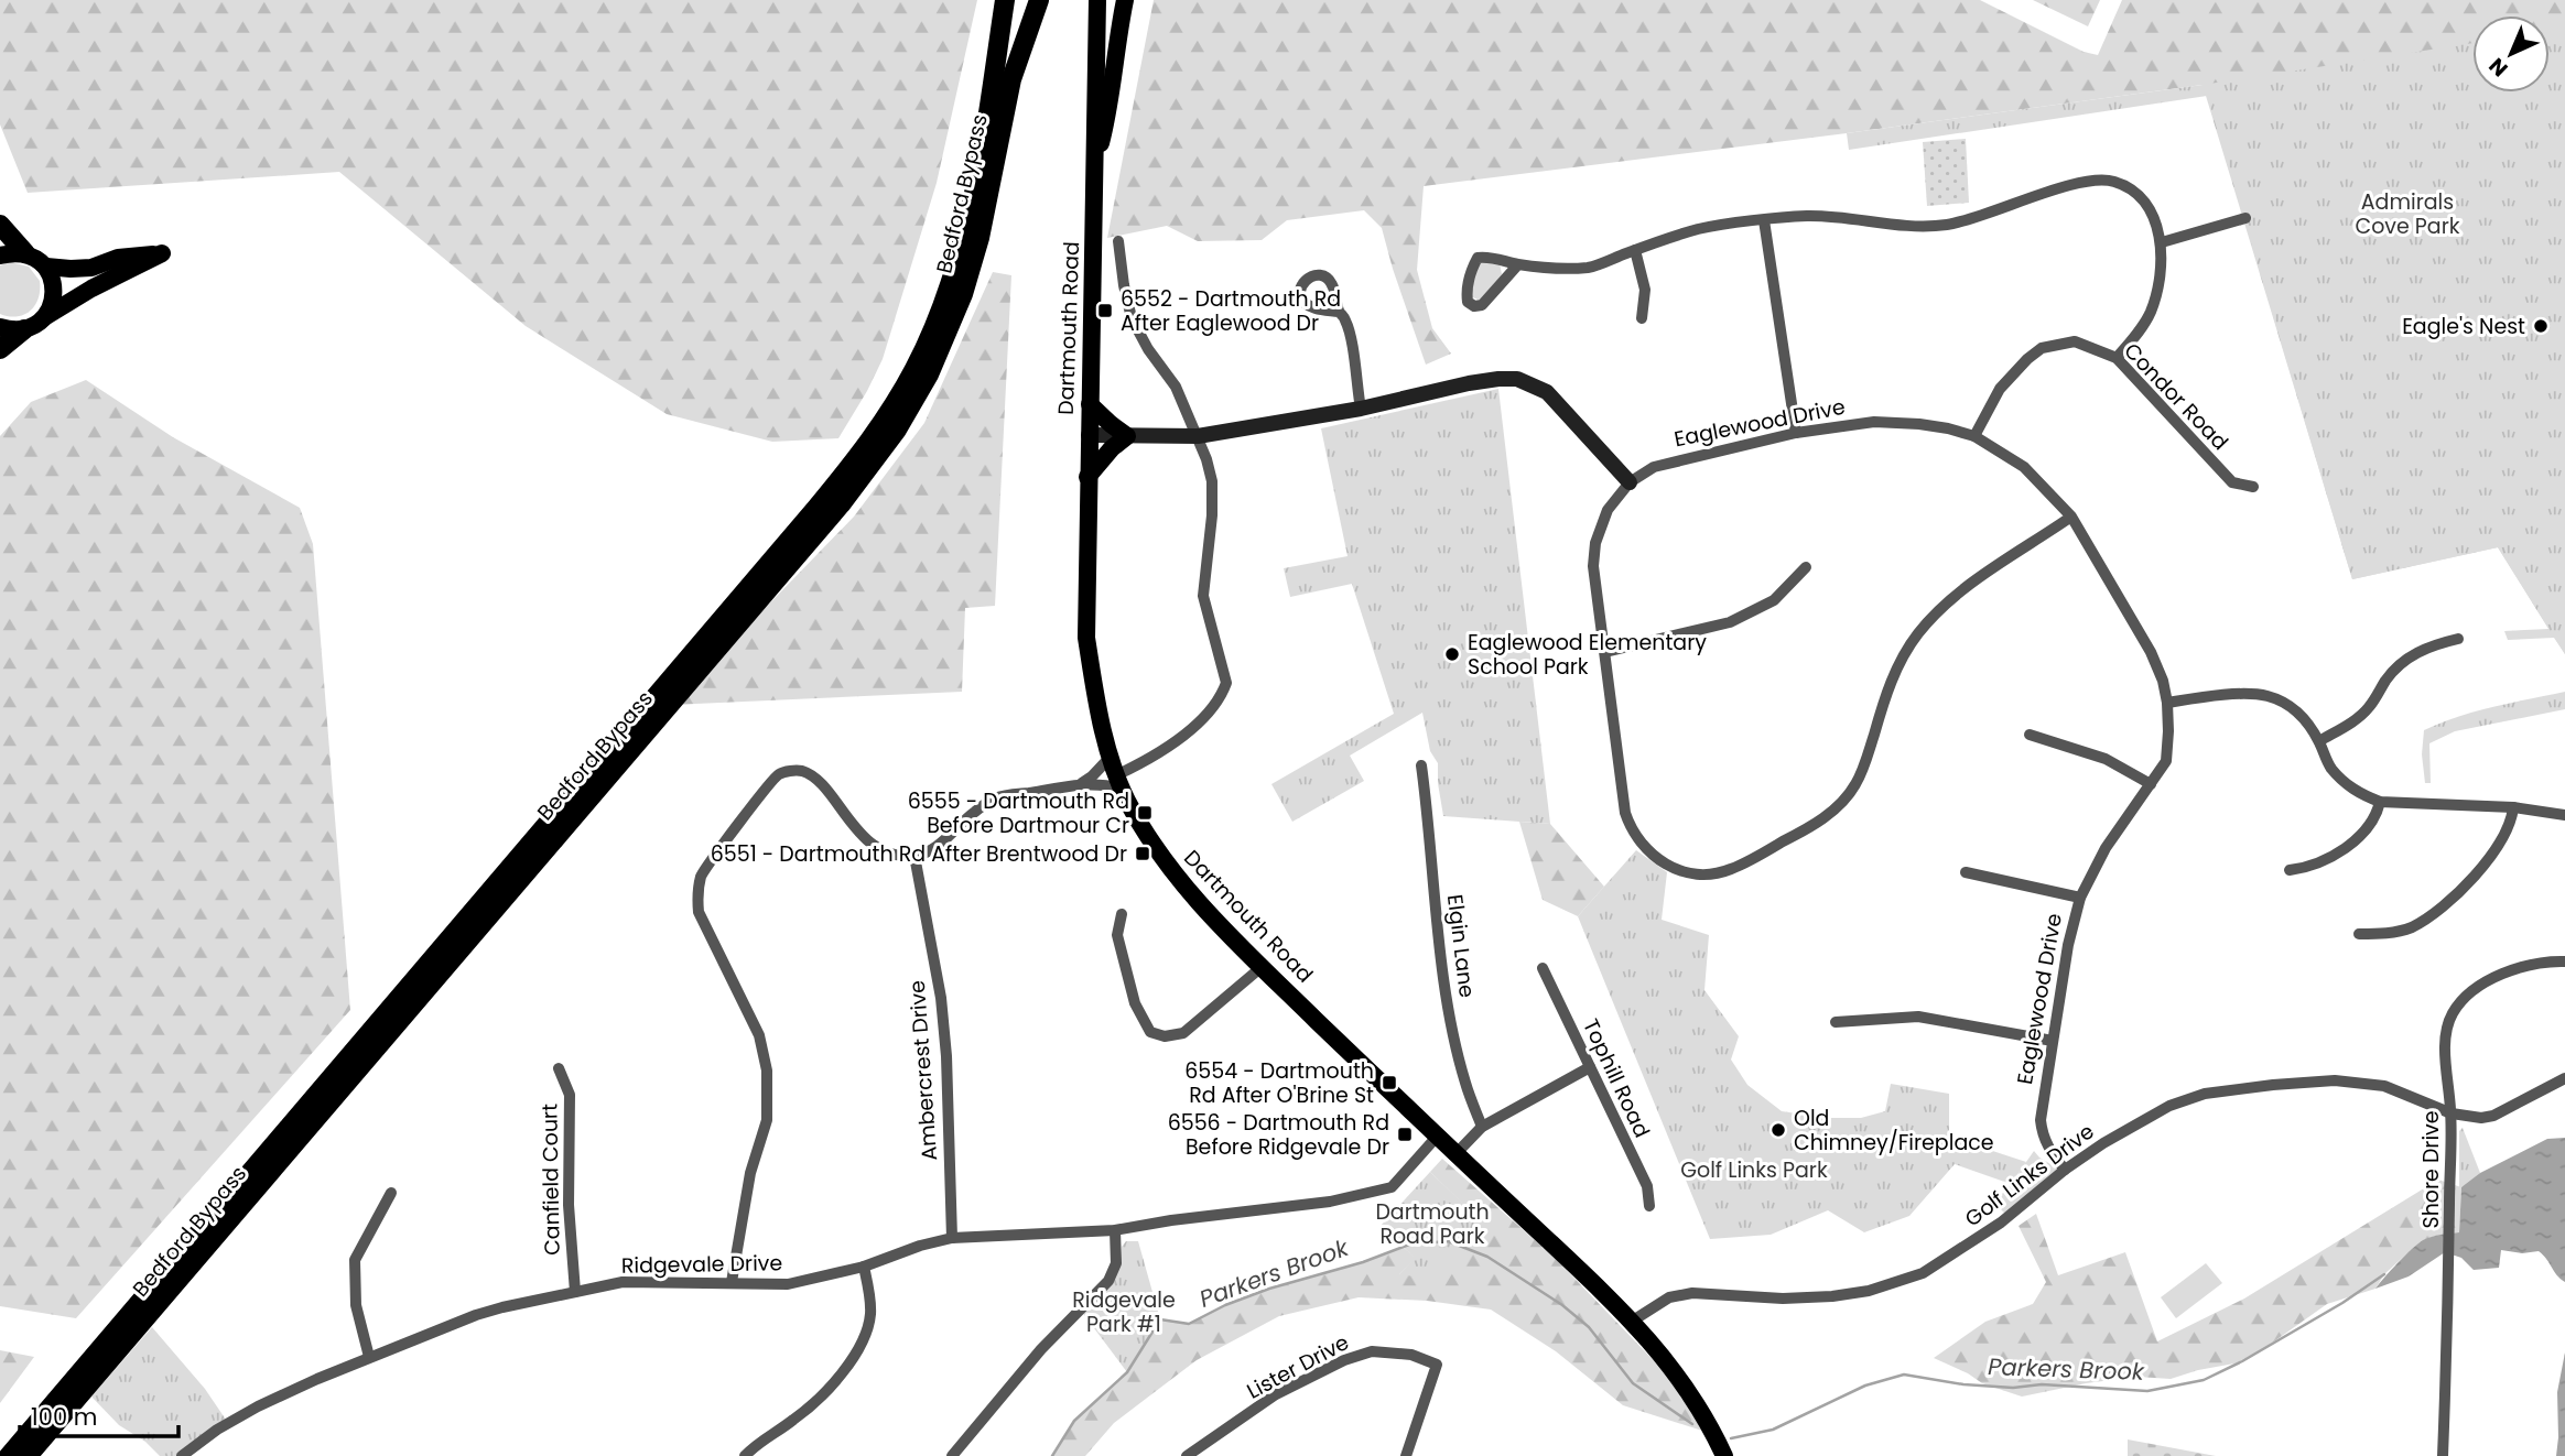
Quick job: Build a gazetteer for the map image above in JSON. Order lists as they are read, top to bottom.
{
  "streets": {
    "highway": ["Bedford Bypass"],
    "main road": ["Dartmouth Road"],
    "street": [
      "Condor Road",
      "Eaglewood Drive",
      "Elgin Lane",
      "Ambercrest Drive",
      "Tophill Road",
      "Shore Drive",
      "Golf Links Drive",
      "Canfield Court",
      "Ridgevale Drive",
      "Lister Drive"
    ]
  },
  "crossings": [
    ["Dartmouth Road", "Golf Links Drive"],
    ["Dartmouth Road", "Ridgevale Drive"],
    ["Condor Road", "Eaglewood Drive"],
    ["Eaglewood Drive", "Golf Links Drive"],
    ["Ambercrest Drive", "Ridgevale Drive"],
    ["Shore Drive", "Golf Links Drive"],
    ["Canfield Court", "Ridgevale Drive"]
  ],
  "water": ["Parkers Brook"],
  "parks": [
    "Admirals Cove Park",
    "Golf Links Park",
    "Dartmouth Road Park",
    "Ridgevale Park #1"
  ],
  "places": {
    "transit": [
      "6552 - Dartmouth Rd After Eaglewood Dr",
      "6555 - Dartmouth Rd Before Dartmour Cr",
      "6551 - Dartmouth Rd After Brentwood Dr",
      "6554 - Dartmouth Rd After O'Brine St",
      "6556 - Dartmouth Rd Before Ridgevale Dr"
    ],
    "other": ["Eagle's Nest", "Eaglewood Elementary School Park", "Old Chimney/Fireplace"]
  },
  "scale_bar": "100 m",
  "north": "bottom left"
}
